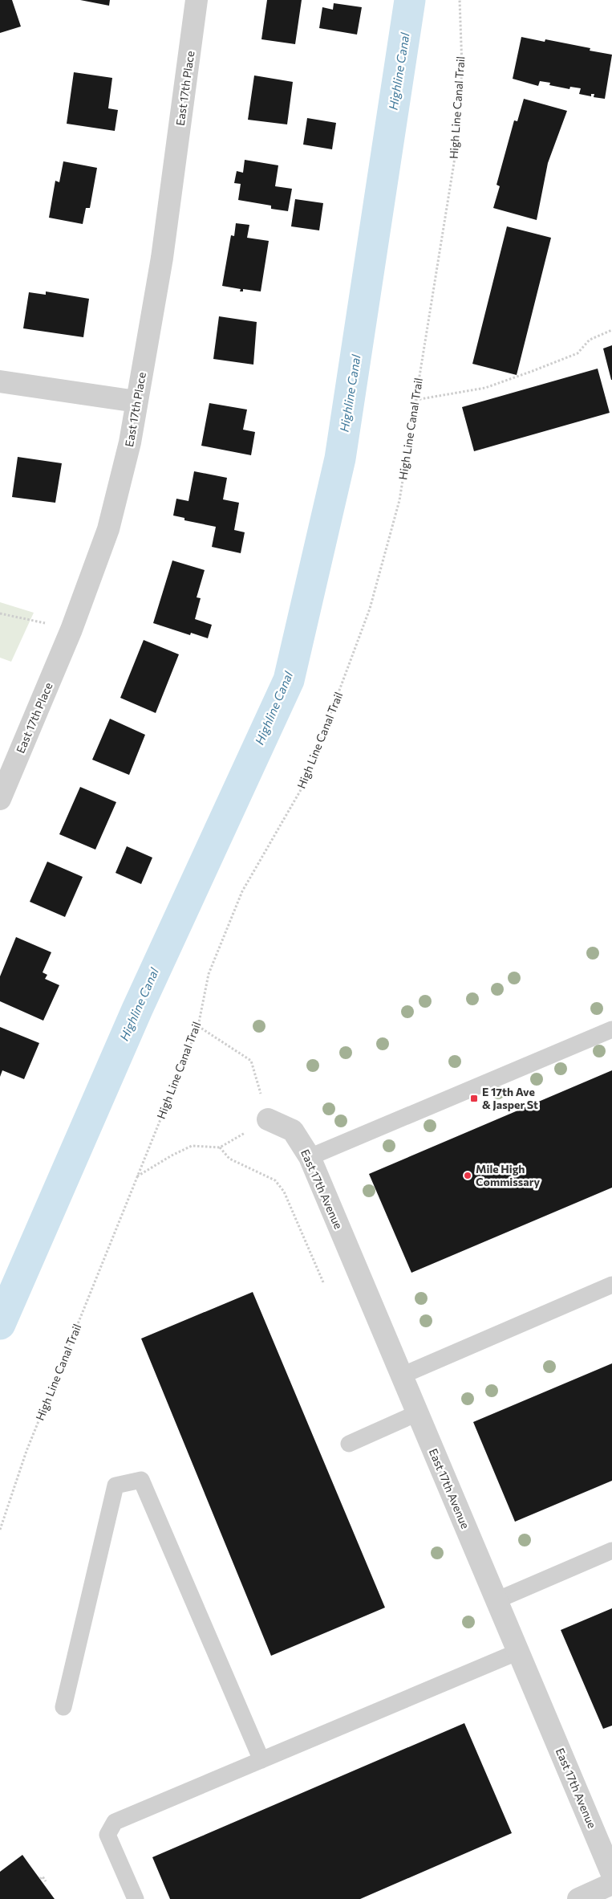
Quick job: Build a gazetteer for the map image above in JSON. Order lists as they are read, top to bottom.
{
  "streets": {
    "street": ["East 17th Place", "East 17th Avenue"],
    "path": ["High Line Canal Trail"]
  },
  "water": ["Highline Canal"],
  "places": {
    "transit": ["E 17th Ave & Jasper St"],
    "other": ["Mile High Commissary"]
  }
}
